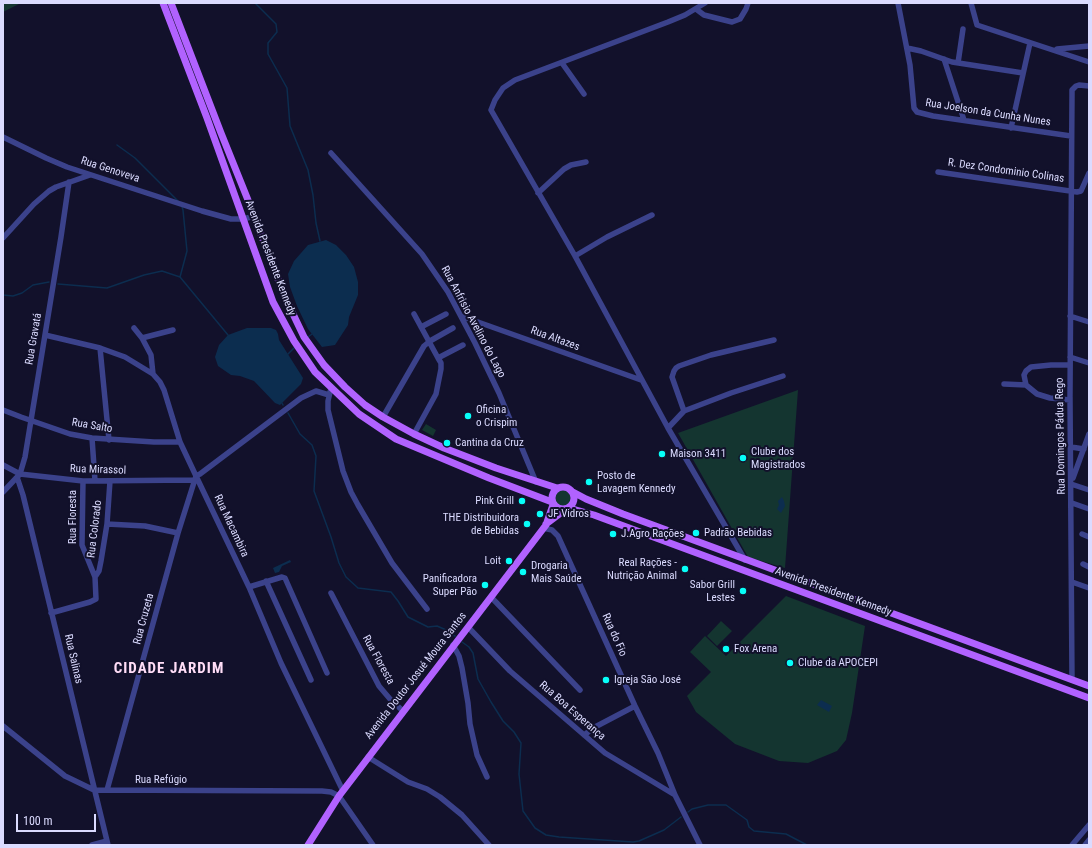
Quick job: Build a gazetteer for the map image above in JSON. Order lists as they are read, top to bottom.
{
  "streets": {
    "main road": ["Avenida Presidente Kennedy", "Avenida Doutor Josué Moura Santos"],
    "street": [
      "Rua Joelson da Cunha Nunes",
      "Rua Genoveva",
      "R. Dez Condominio Colinas",
      "Rua Anfrisio Avelino do Lago",
      "Rua Gravatá",
      "Rua Altazes",
      "Rua Salto",
      "Rua Domingos Pádua Rego",
      "Rua Mirassol",
      "Rua Floresta",
      "Rua Macambira",
      "Rua Colorado",
      "Rua Cruzeta",
      "Rua do Fio",
      "Rua Salinas",
      "Rua Boa Esperança",
      "Rua Refúgio"
    ]
  },
  "crossings": [
    ["Rua Joelson da Cunha Nunes", "Rua Domingos Pádua Rego"],
    ["Rua Genoveva", "Avenida Presidente Kennedy"],
    ["R. Dez Condominio Colinas", "Rua Domingos Pádua Rego"],
    ["Avenida Presidente Kennedy", "Rua Anfrisio Avelino do Lago"],
    ["Avenida Presidente Kennedy", "Rua Domingos Pádua Rego"],
    ["Rua Anfrisio Avelino do Lago", "Rua Altazes"],
    ["Rua Gravatá", "Rua Salto"],
    ["Rua Gravatá", "Rua Mirassol"],
    ["Rua Gravatá", "Rua Macambira"],
    ["Rua Gravatá", "Rua Salinas"],
    ["Rua Salto", "Rua Macambira"],
    ["Rua Mirassol", "Rua Floresta"],
    ["Rua Mirassol", "Rua Macambira"],
    ["Rua Mirassol", "Rua Colorado"],
    ["Rua Mirassol", "Rua Cruzeta"],
    ["Rua Mirassol", "Rua Salinas"],
    ["Rua Floresta", "Rua Colorado"],
    ["Rua Floresta", "Rua Salinas"],
    ["Rua Floresta", "Avenida Doutor Josué Moura Santos"],
    ["Rua Macambira", "Rua Cruzeta"],
    ["Rua Macambira", "Avenida Doutor Josué Moura Santos"],
    ["Rua Macambira", "Rua Refúgio"],
    ["Rua Cruzeta", "Rua Refúgio"],
    ["Rua do Fio", "Avenida Doutor Josué Moura Santos"],
    ["Rua do Fio", "Rua Boa Esperança"],
    ["Rua Salinas", "Rua Refúgio"],
    ["Avenida Doutor Josué Moura Santos", "Rua Boa Esperança"],
    ["Avenida Doutor Josué Moura Santos", "Rua Refúgio"]
  ],
  "districts": ["CIDADE JARDIM"],
  "places": [
    "Oficina o Crispim",
    "Cantina da Cruz",
    "Maison 3411",
    "Clube dos Magistrados",
    "Posto de Lavagem Kennedy",
    "Pink Grill",
    "JF Vidros",
    "THE Distribuidora de Bebidas",
    "Padrão Bebidas",
    "J.Agro Rações",
    "Loit",
    "Real Rações - Nutrição Animal",
    "Drogaria Mais Saúde",
    "Panificadora Super Pão",
    "Sabor Grill Lestes",
    "Fox Arena",
    "Clube da APOCEPI",
    "Igreja São José"
  ],
  "scale_bar": "100 m"
}
